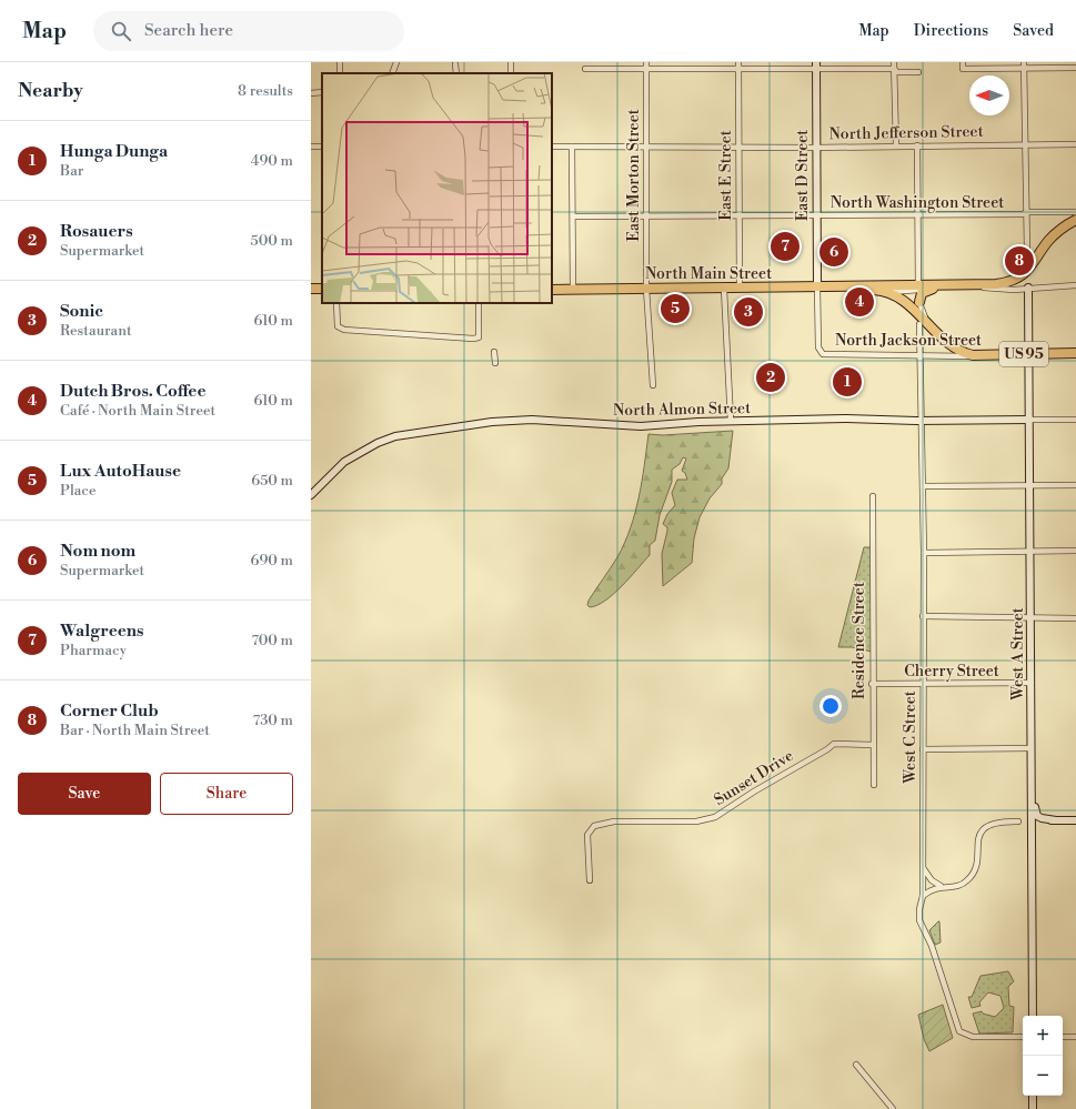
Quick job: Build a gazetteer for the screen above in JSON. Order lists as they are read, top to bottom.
{
  "streets": {
    "highway": ["North Main Street", "North Jackson Street", "US 95"],
    "street": [
      "North Jefferson Street",
      "East Morton Street",
      "East E Street",
      "East D Street",
      "North Washington Street",
      "North Almon Street",
      "Residence Street",
      "West A Street",
      "Cherry Street",
      "West C Street",
      "Sunset Drive"
    ]
  },
  "crossings": [
    ["North Jefferson Street", "East Morton Street"],
    ["North Jefferson Street", "East E Street"],
    ["North Jefferson Street", "East D Street"],
    ["East Morton Street", "North Washington Street"],
    ["East Morton Street", "North Main Street"],
    ["East E Street", "North Washington Street"],
    ["East E Street", "North Main Street"],
    ["East D Street", "North Washington Street"],
    ["East D Street", "North Main Street"],
    ["East D Street", "North Jackson Street"],
    ["North Main Street", "North Jackson Street"],
    ["North Main Street", "West A Street"],
    ["North Jackson Street", "West A Street"],
    ["North Jackson Street", "West C Street"],
    ["North Almon Street", "West A Street"],
    ["North Almon Street", "West C Street"],
    ["Residence Street", "Cherry Street"],
    ["Residence Street", "Sunset Drive"],
    ["West A Street", "Cherry Street"],
    ["Cherry Street", "West C Street"]
  ],
  "north": "left",
  "page": {
    "header": "Map",
    "search": "Search here",
    "nav": ["Map", "Directions", "Saved"],
    "heading": ["Nearby", "8 results"],
    "list": [
      {
        "mark": "1",
        "name": "Hunga Dunga",
        "note": "Bar",
        "value": "490 m"
      },
      {
        "mark": "2",
        "name": "Rosauers",
        "note": "Supermarket",
        "value": "500 m"
      },
      {
        "mark": "3",
        "name": "Sonic",
        "note": "Restaurant",
        "value": "610 m"
      },
      {
        "mark": "4",
        "name": "Dutch Bros. Coffee",
        "note": "Café · North Main Street",
        "value": "610 m"
      },
      {
        "mark": "5",
        "name": "Lux AutoHause",
        "note": "Place",
        "value": "650 m"
      },
      {
        "mark": "6",
        "name": "Nom nom",
        "note": "Supermarket",
        "value": "690 m"
      },
      {
        "mark": "7",
        "name": "Walgreens",
        "note": "Pharmacy",
        "value": "700 m"
      },
      {
        "mark": "8",
        "name": "Corner Club",
        "note": "Bar · North Main Street",
        "value": "730 m"
      }
    ],
    "pins": [
      "7",
      "6",
      "8",
      "4",
      "5",
      "3",
      "2",
      "1"
    ],
    "buttons": ["Save", "Share"],
    "map_buttons": ["+", "−"]
  }
}
